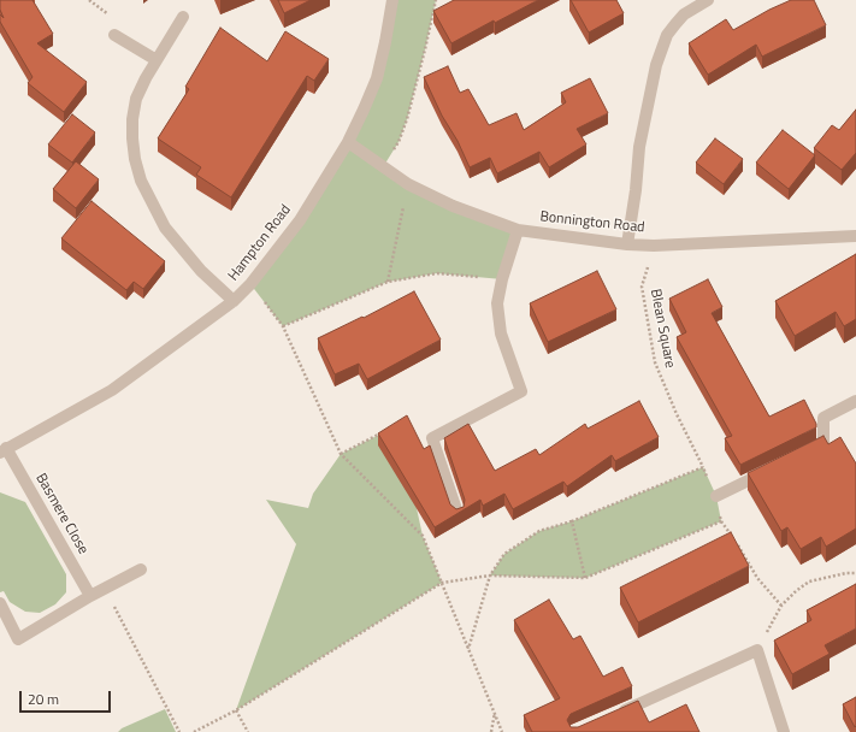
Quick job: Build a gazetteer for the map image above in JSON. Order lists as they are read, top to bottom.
{
  "streets": {
    "street": ["Bonnington Road", "Hampton Road", "Basmere Close"],
    "path": ["Blean Square"]
  },
  "crossings": [
    ["Bonnington Road", "Hampton Road"],
    ["Bonnington Road", "Blean Square"],
    ["Hampton Road", "Basmere Close"]
  ],
  "scale_bar": "20 m"
}
